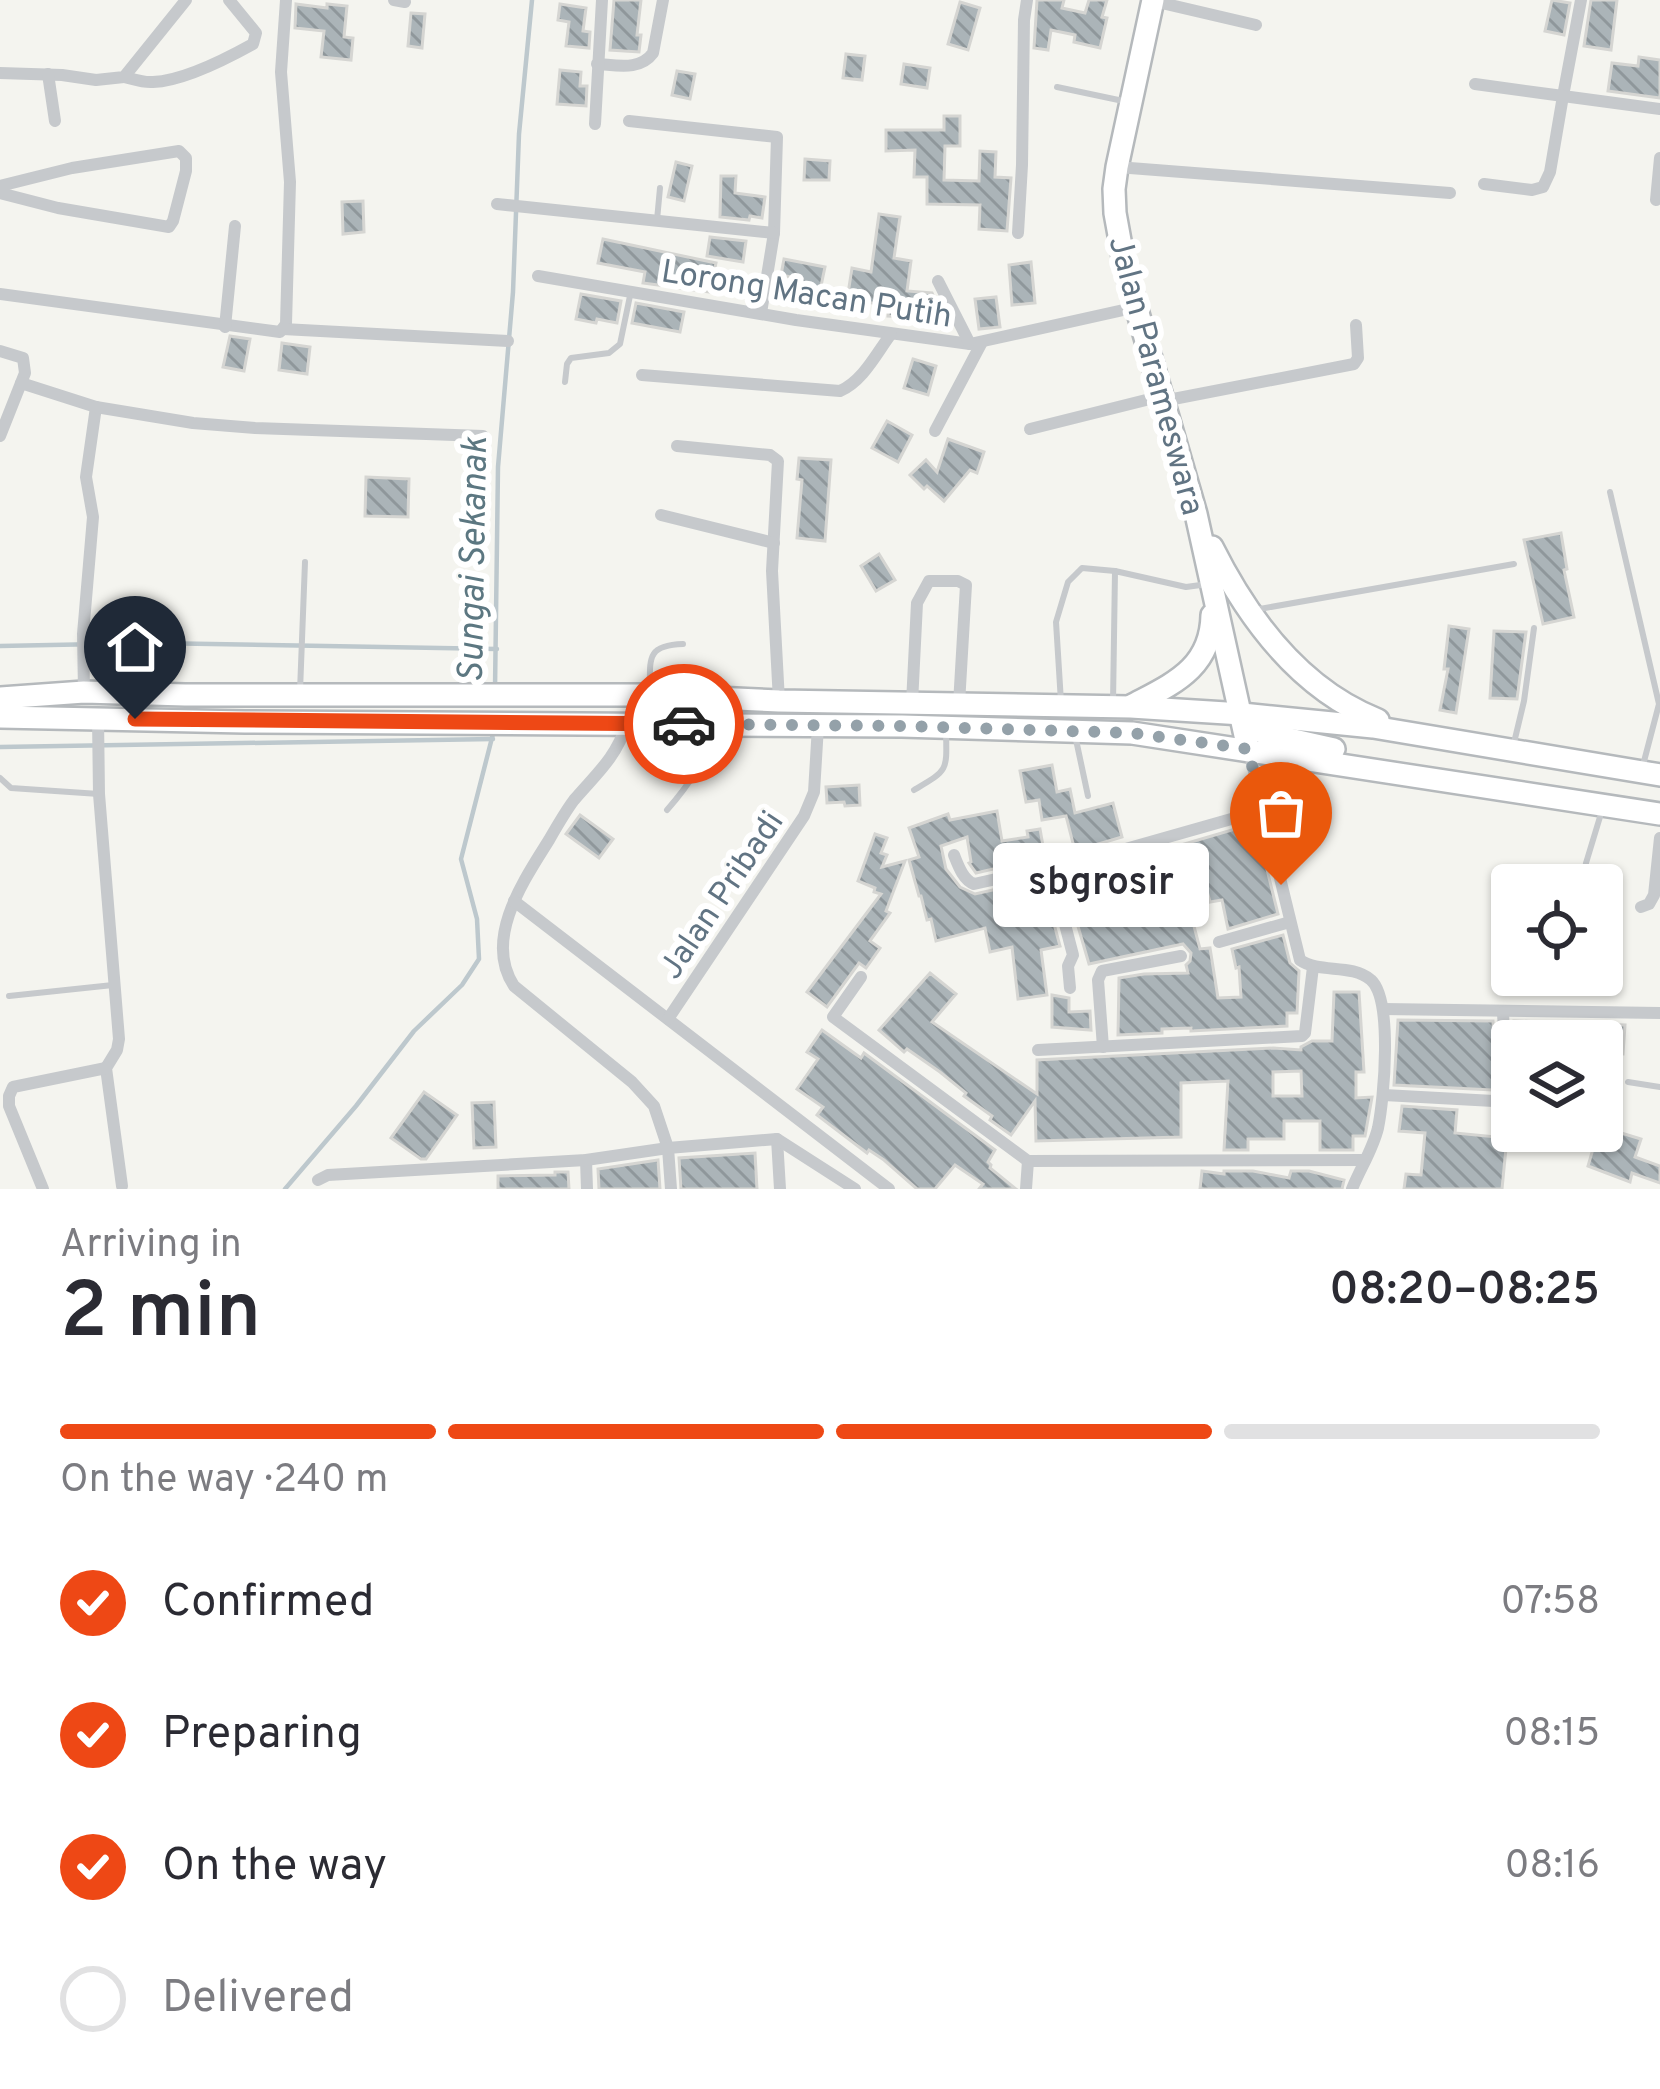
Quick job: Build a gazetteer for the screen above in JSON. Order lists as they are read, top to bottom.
{
  "streets": {
    "highway": ["Jalan Parameswara"],
    "street": ["Lorong Macan Putih", "Jalan Pribadi"]
  },
  "crossings": [
    ["Lorong Macan Putih", "Jalan Parameswara"]
  ],
  "water": ["Sungai Sekanak"],
  "places": ["sbgrosir"],
  "page": {
    "bubble": "sbgrosir",
    "heading": ["2 min", "Arriving in", "08:20–08:25"],
    "bar": "On the way · 240 m",
    "list": [
      ["Confirmed", "07:58"],
      ["Preparing", "08:15"],
      ["On the way", "08:16"],
      "Delivered"
    ]
  }
}
